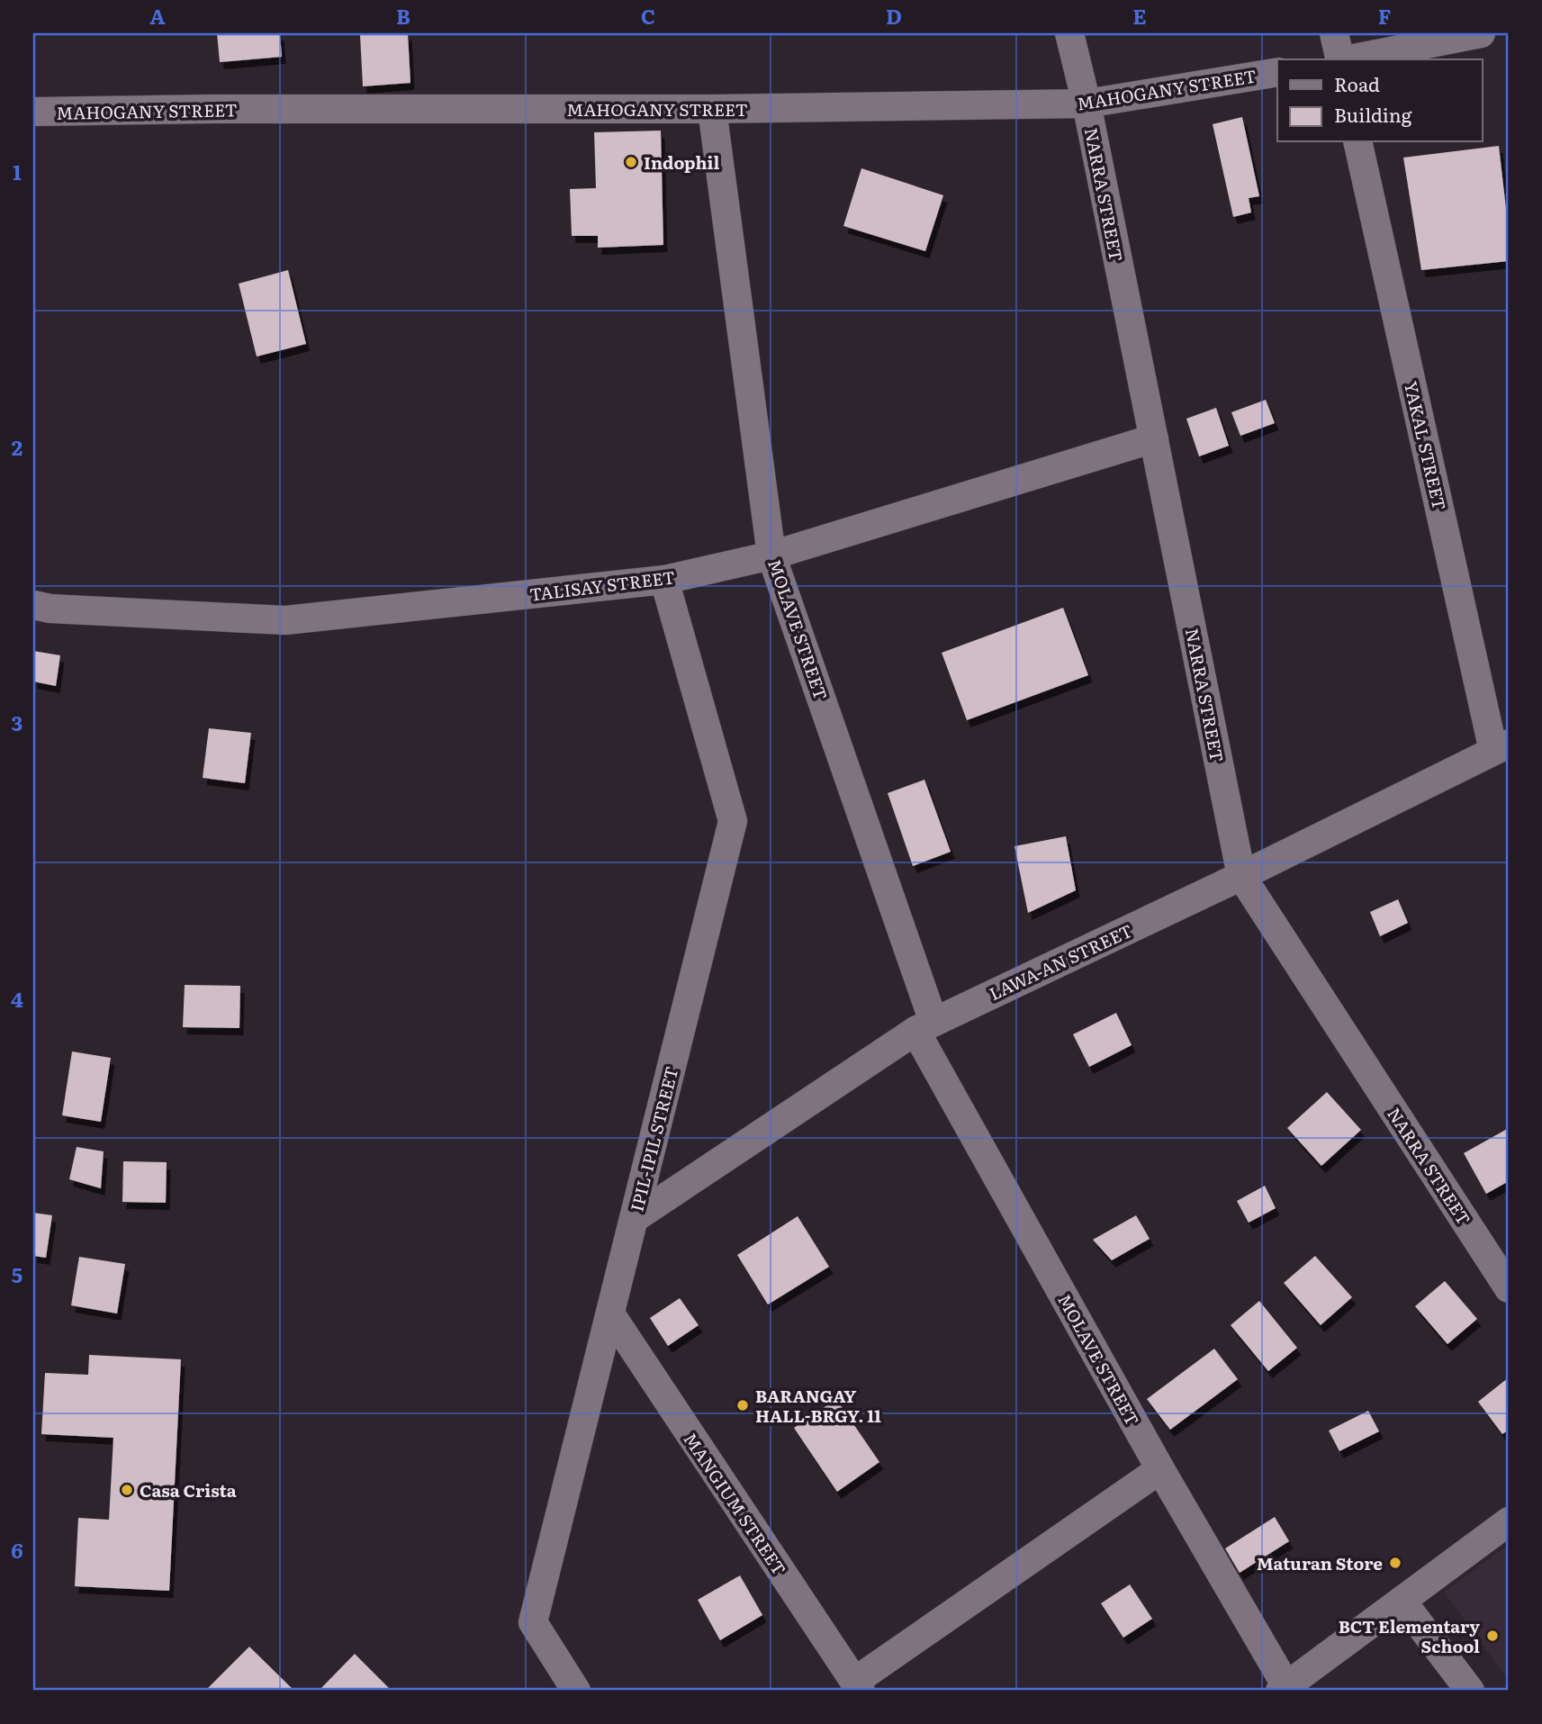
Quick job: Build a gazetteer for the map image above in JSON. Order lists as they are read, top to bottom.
{
  "streets": {
    "street": [
      "MAHOGANY STREET",
      "NARRA STREET",
      "YAKAL STREET",
      "TALISAY STREET",
      "MOLAVE STREET",
      "LAWA-AN STREET",
      "IPIL-IPIL STREET",
      "MANGIUM STREET"
    ]
  },
  "crossings": [
    ["MAHOGANY STREET", "NARRA STREET"],
    ["MAHOGANY STREET", "MOLAVE STREET"],
    ["NARRA STREET", "TALISAY STREET"],
    ["NARRA STREET", "LAWA-AN STREET"],
    ["YAKAL STREET", "LAWA-AN STREET"],
    ["TALISAY STREET", "MOLAVE STREET"],
    ["TALISAY STREET", "IPIL-IPIL STREET"],
    ["MOLAVE STREET", "LAWA-AN STREET"],
    ["LAWA-AN STREET", "IPIL-IPIL STREET"],
    ["IPIL-IPIL STREET", "MANGIUM STREET"]
  ],
  "places": [
    "Indophil",
    "BARANGAY HALL-BRGY. 11",
    "Casa Crista",
    "Maturan Store",
    "BCT Elementary School"
  ],
  "legend": ["Road", "Building"],
  "grid": {
    "columns": [
      "A",
      "B",
      "C",
      "D",
      "E",
      "F"
    ],
    "rows": [
      "1",
      "2",
      "3",
      "4",
      "5",
      "6"
    ]
  }
}
